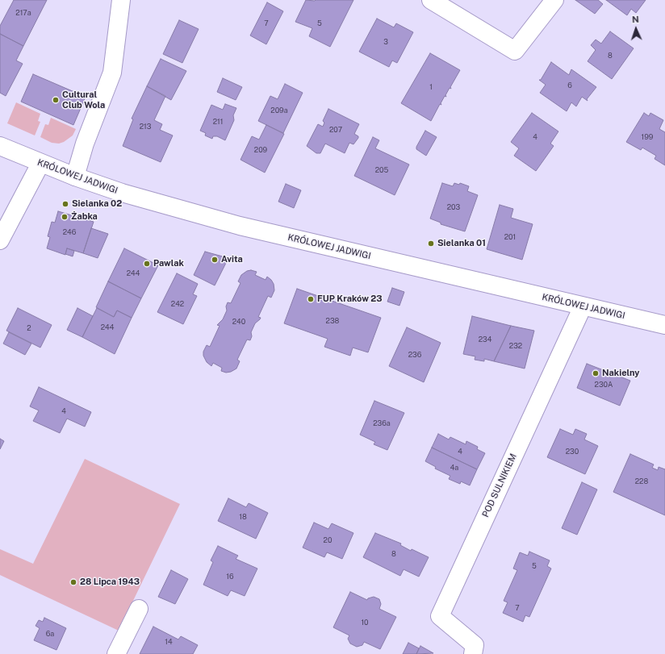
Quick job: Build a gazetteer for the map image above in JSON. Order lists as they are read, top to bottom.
{
  "streets": {
    "street": ["KRÓLOWEJ JADWIGI", "POD SULNIKIEM"]
  },
  "crossings": [
    ["KRÓLOWEJ JADWIGI", "POD SULNIKIEM"]
  ],
  "places": [
    "Cultural Club Wola",
    "Sielanka 02",
    "Żabka",
    "Sielanka 01",
    "Avita",
    "Pawlak",
    "FUP Kraków 23",
    "Nakielny",
    "28 Lipca 1943"
  ],
  "house_numbers": [
    "217a",
    "7",
    "5",
    "3",
    "8",
    "6",
    "1",
    "209a",
    "211",
    "213",
    "207",
    "4",
    "199",
    "209",
    "205",
    "203",
    "246",
    "201",
    "244",
    "242",
    "238",
    "240",
    "244",
    "2",
    "234",
    "232",
    "236",
    "230A",
    "4",
    "236a",
    "4",
    "230",
    "4a",
    "228",
    "18",
    "20",
    "8",
    "5",
    "16",
    "7",
    "10",
    "6a",
    "14"
  ],
  "north": "top"
}
